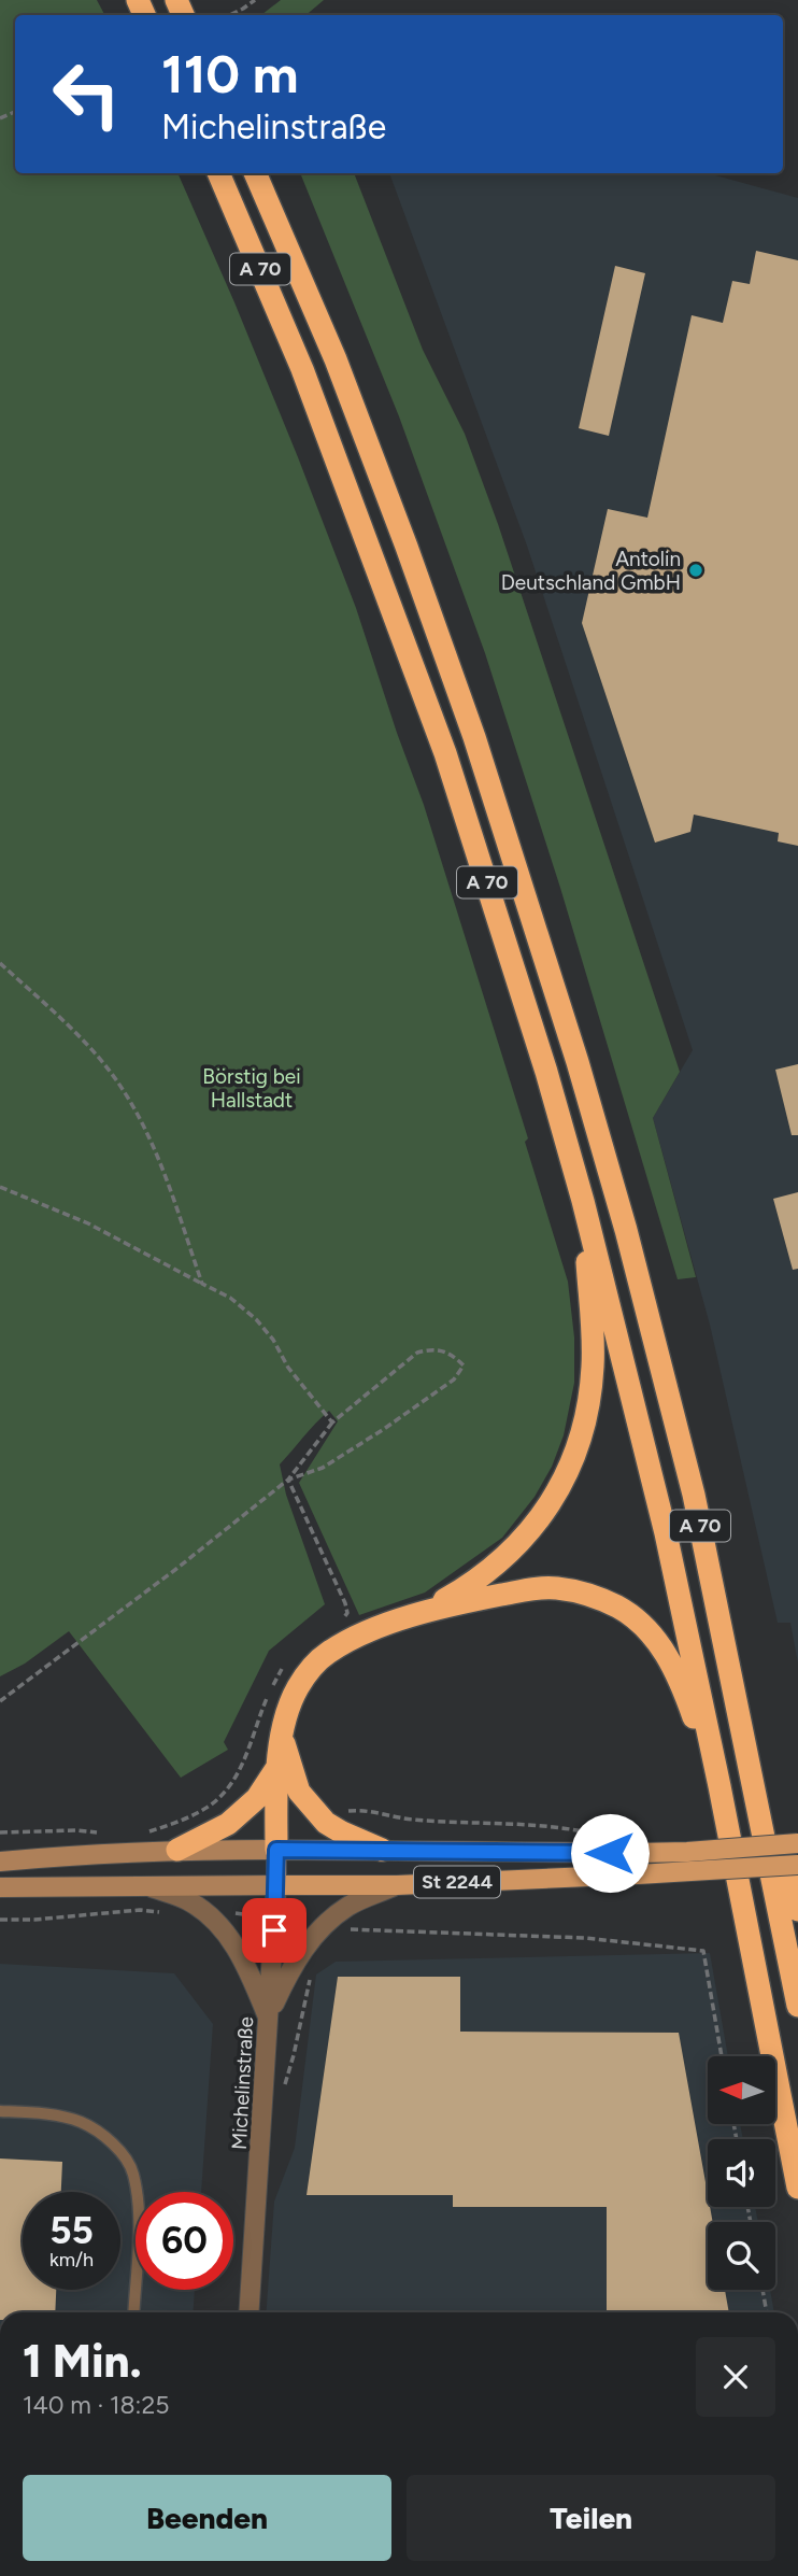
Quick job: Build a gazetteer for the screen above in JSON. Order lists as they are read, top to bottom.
{
  "streets": {
    "highway": ["A 70"],
    "main road": ["St 2244", "Michelinstraße"]
  },
  "crossings": [
    ["St 2244", "Michelinstraße"]
  ],
  "parks": ["Börstig bei Hallstadt"],
  "places": ["Antolin Deutschland GmbH"],
  "north": "left",
  "page": {
    "turn": ["110 m", "Michelinstraße"],
    "speed": "55 km/h",
    "limit": "60",
    "heading": ["1 Min.", "140 m · 18:25"],
    "buttons": ["Beenden", "Teilen"]
  }
}
